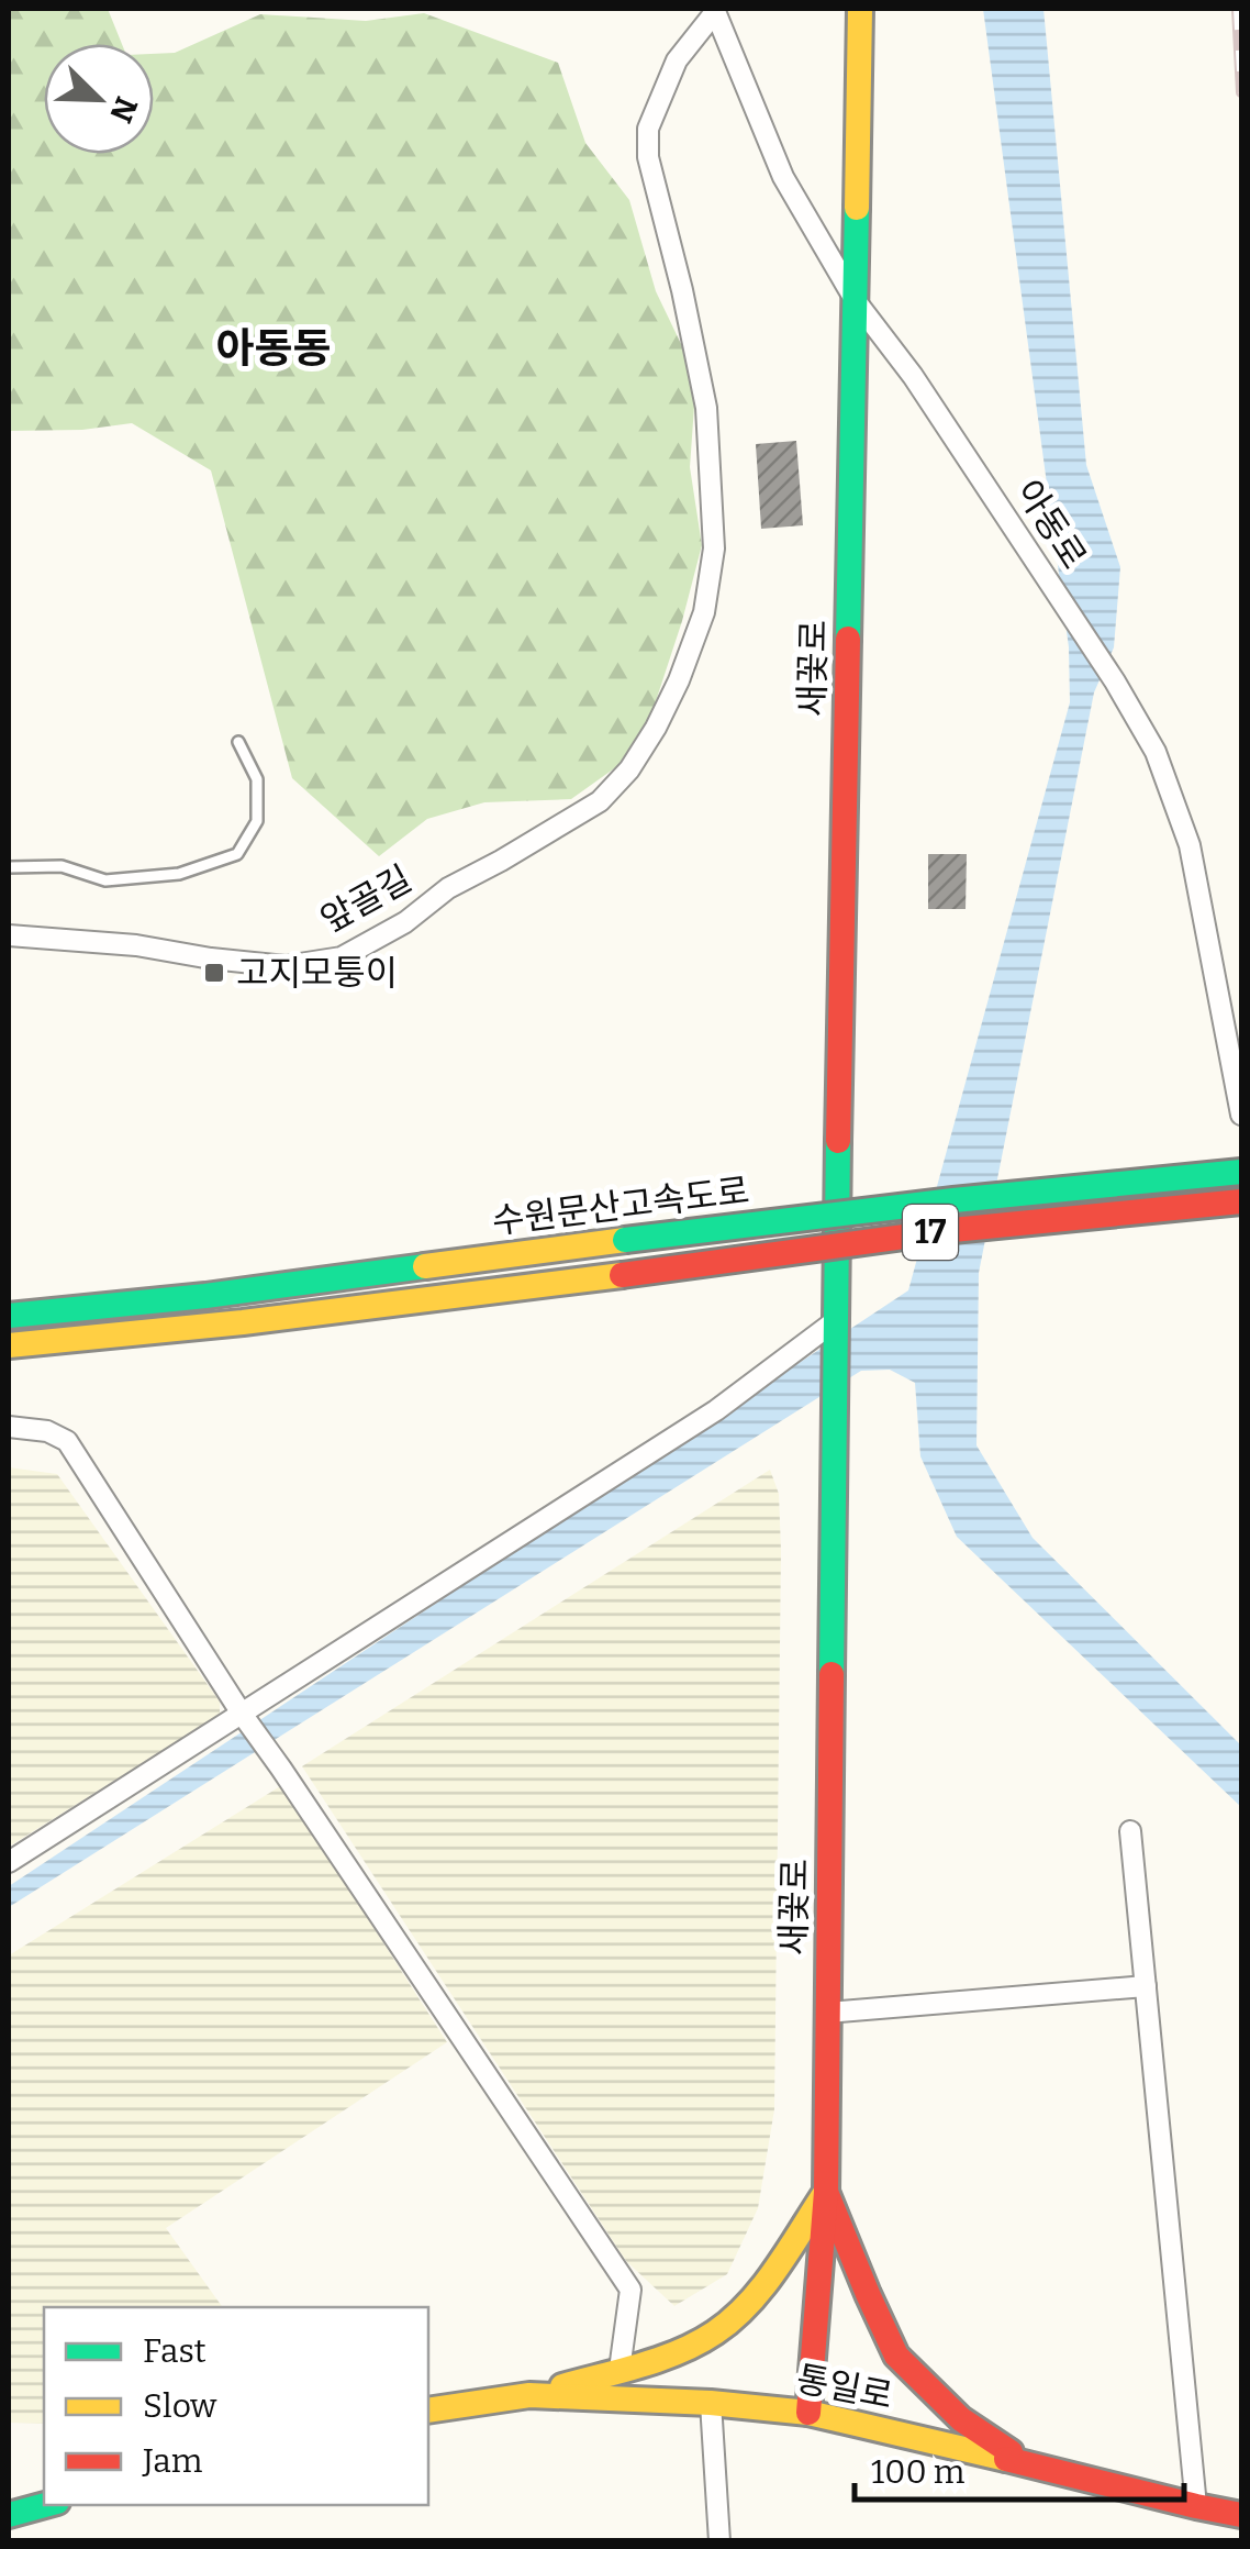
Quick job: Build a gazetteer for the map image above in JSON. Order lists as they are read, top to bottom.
{
  "streets": {
    "main road": [
      "새꽃로",
      "수원문산고속도로",
      "17",
      "통일로"
    ],
    "street": ["아동로", "앞골길"]
  },
  "crossings": [
    ["아동로", "새꽃로"],
    ["아동로", "앞골길"],
    ["새꽃로", "통일로"]
  ],
  "districts": ["아동동"],
  "places": {
    "transit": ["고지모퉁이"]
  },
  "legend": ["Fast", "Slow", "Jam"],
  "scale_bar": "100 m",
  "north": "bottom right"
}
